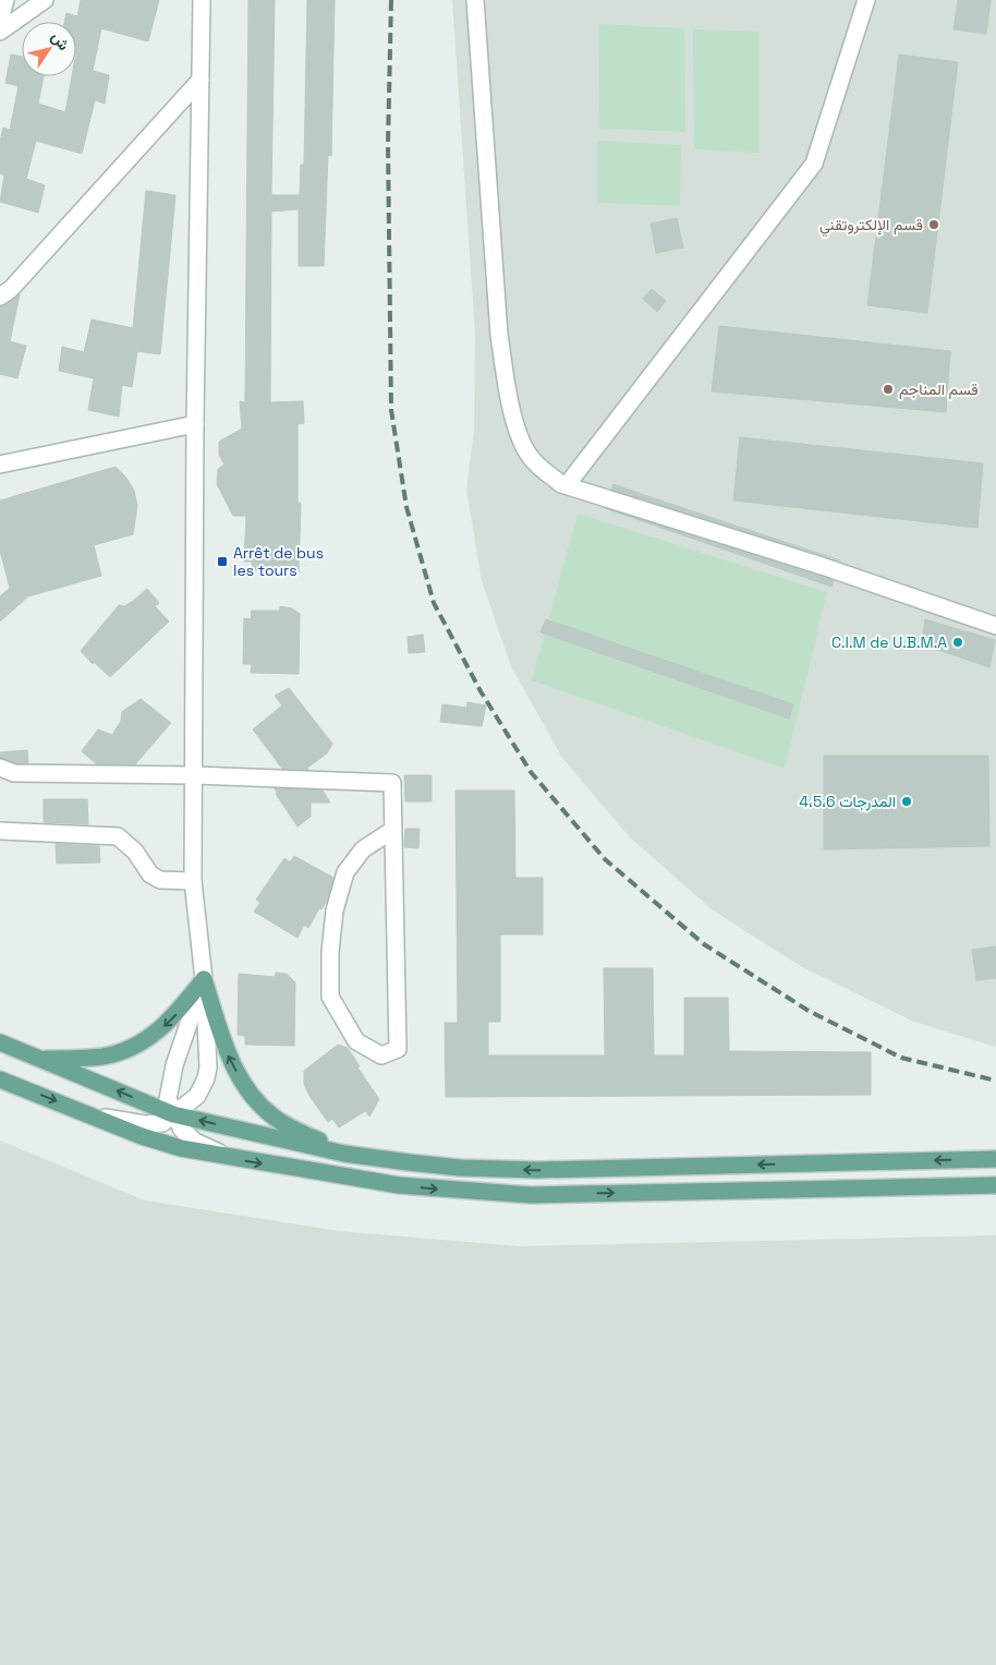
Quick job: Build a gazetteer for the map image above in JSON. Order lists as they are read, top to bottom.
{
  "places": {
    "other": [
      "قسم الإلكتروتقني",
      "قسم المناجم",
      "C.I.M de U.B.M.A",
      "المدرجات 4،5،6"
    ],
    "transit": ["Arrêt de bus les tours"]
  },
  "north": "top right"
}
